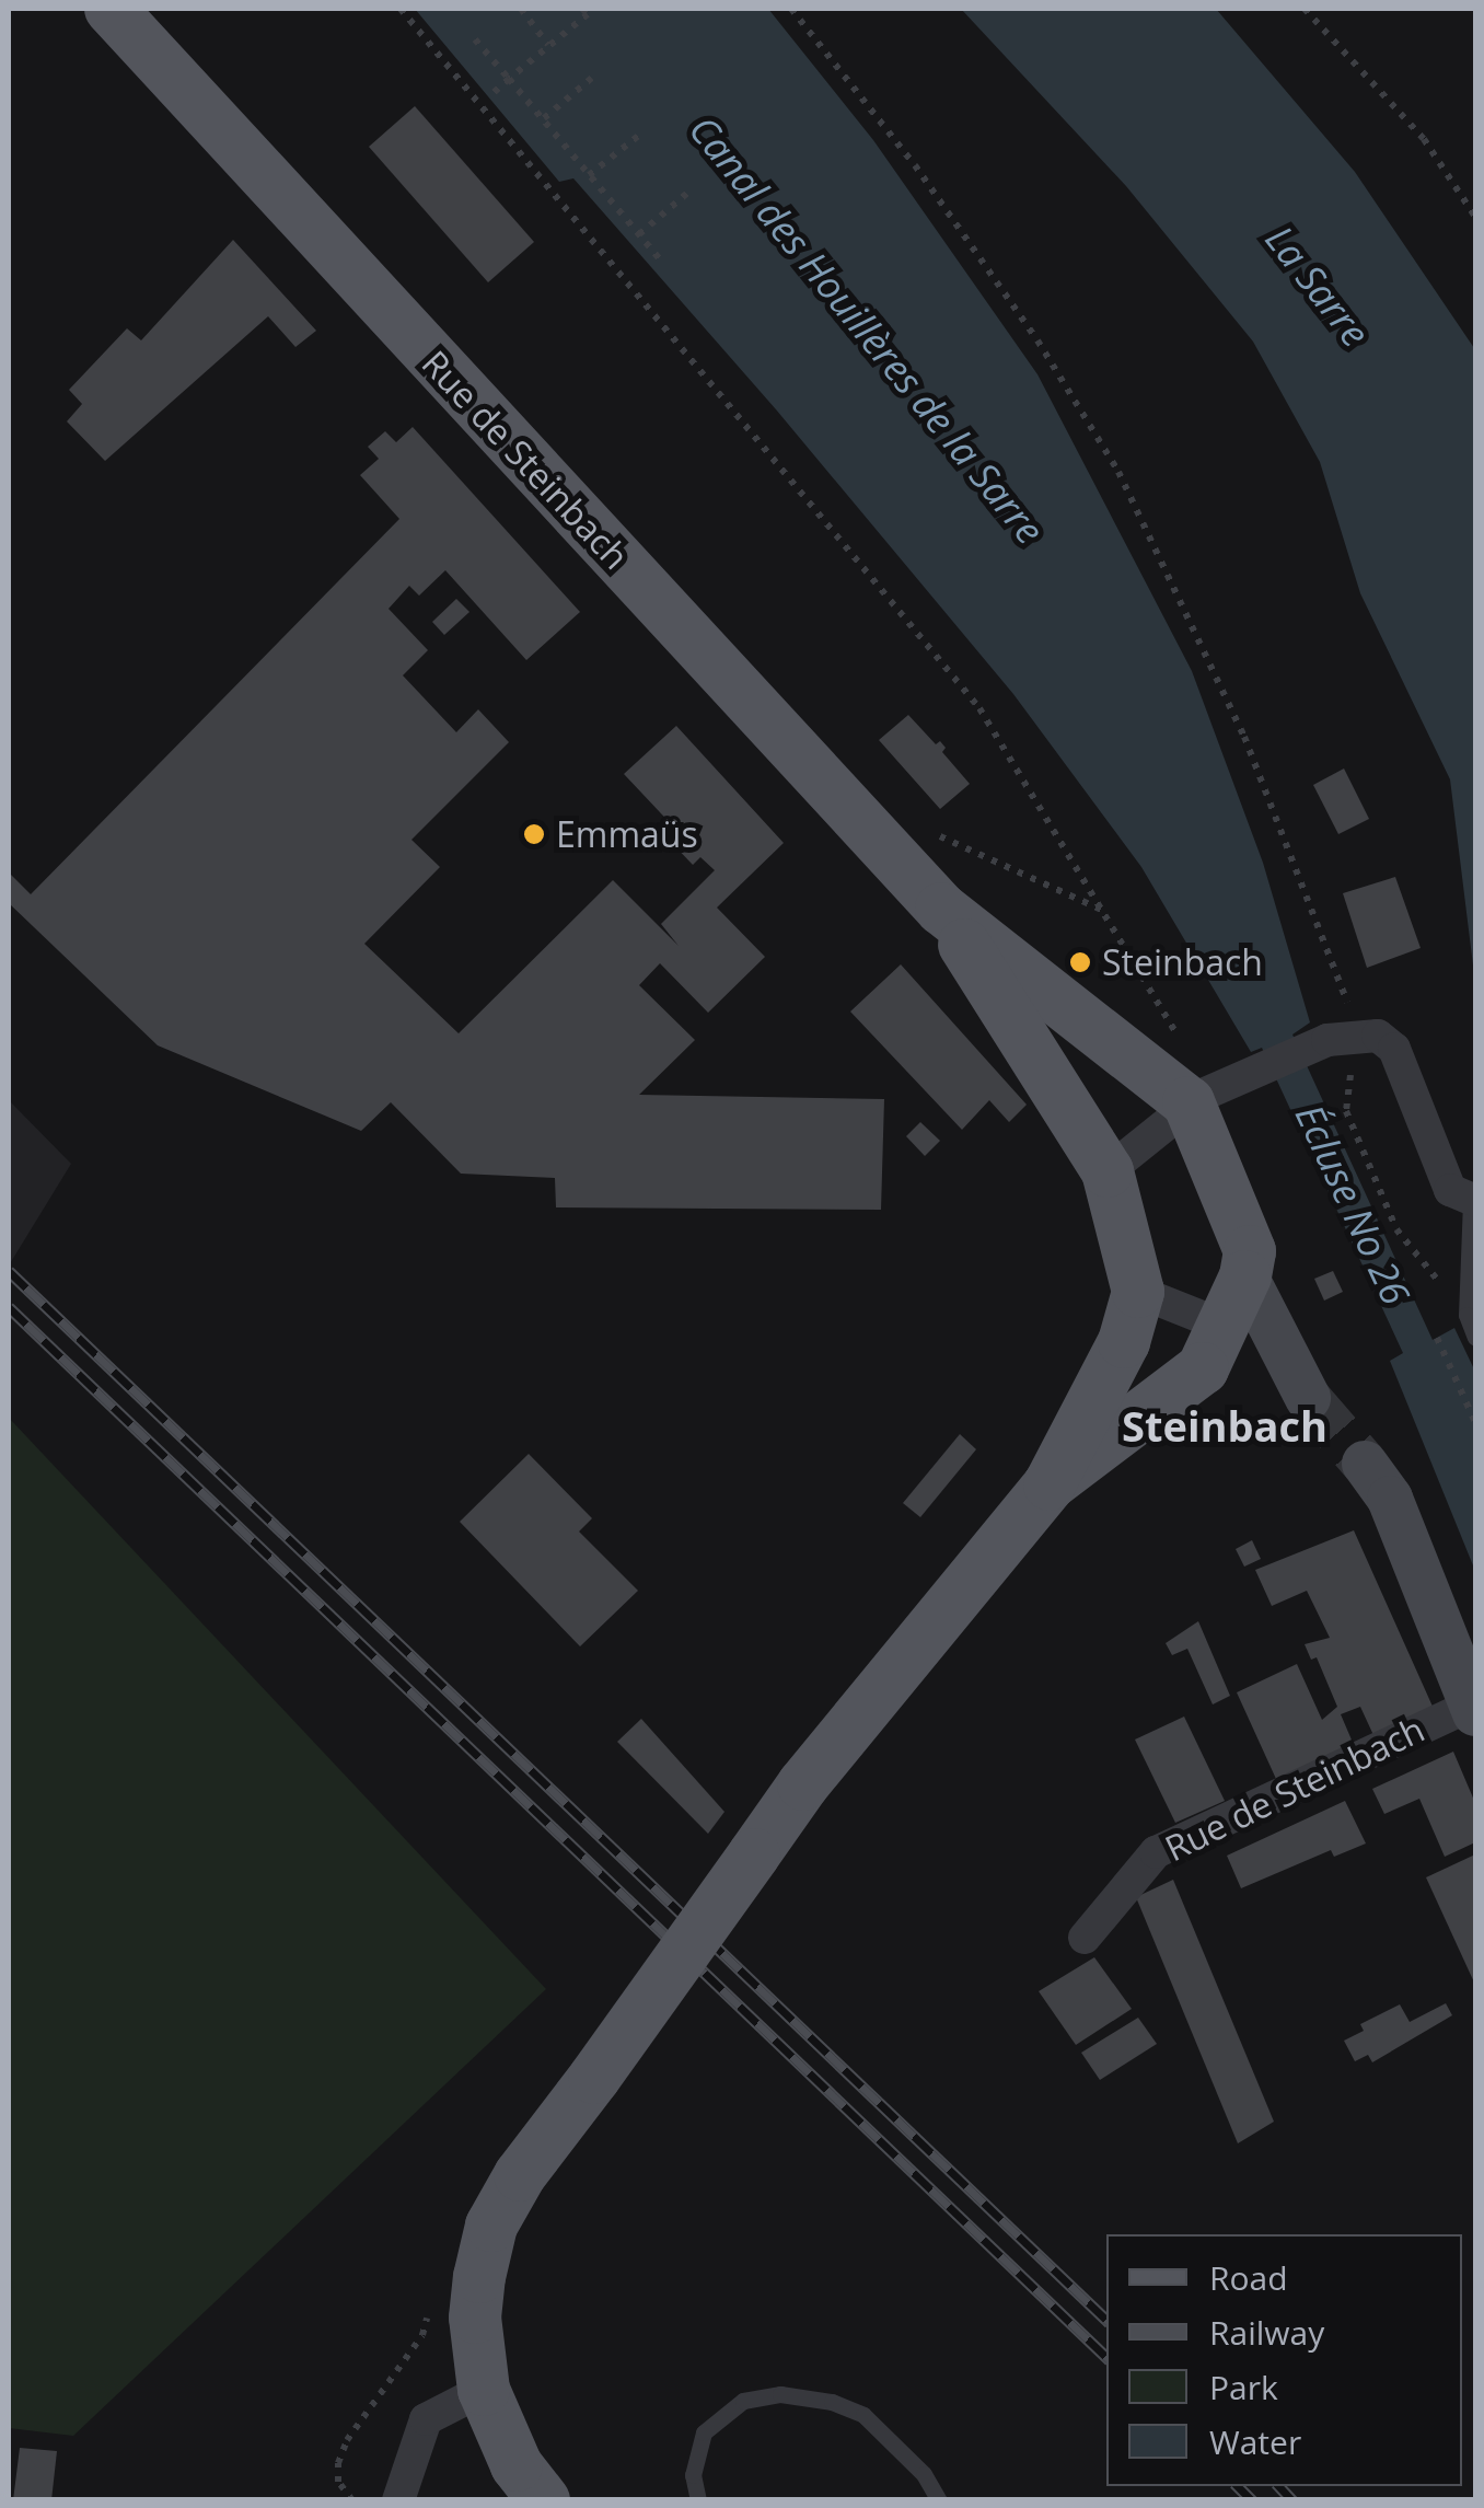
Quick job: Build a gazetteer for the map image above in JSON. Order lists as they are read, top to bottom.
{
  "streets": {
    "main road": ["Rue de Steinbach"]
  },
  "districts": ["Steinbach"],
  "water": ["La Sarre", "Canal des Houillères de la Sarre", "Écluse No 26"],
  "places": ["Emmaüs", "Steinbach"],
  "legend": [
    "Road",
    "Railway",
    "Park",
    "Water"
  ]
}
